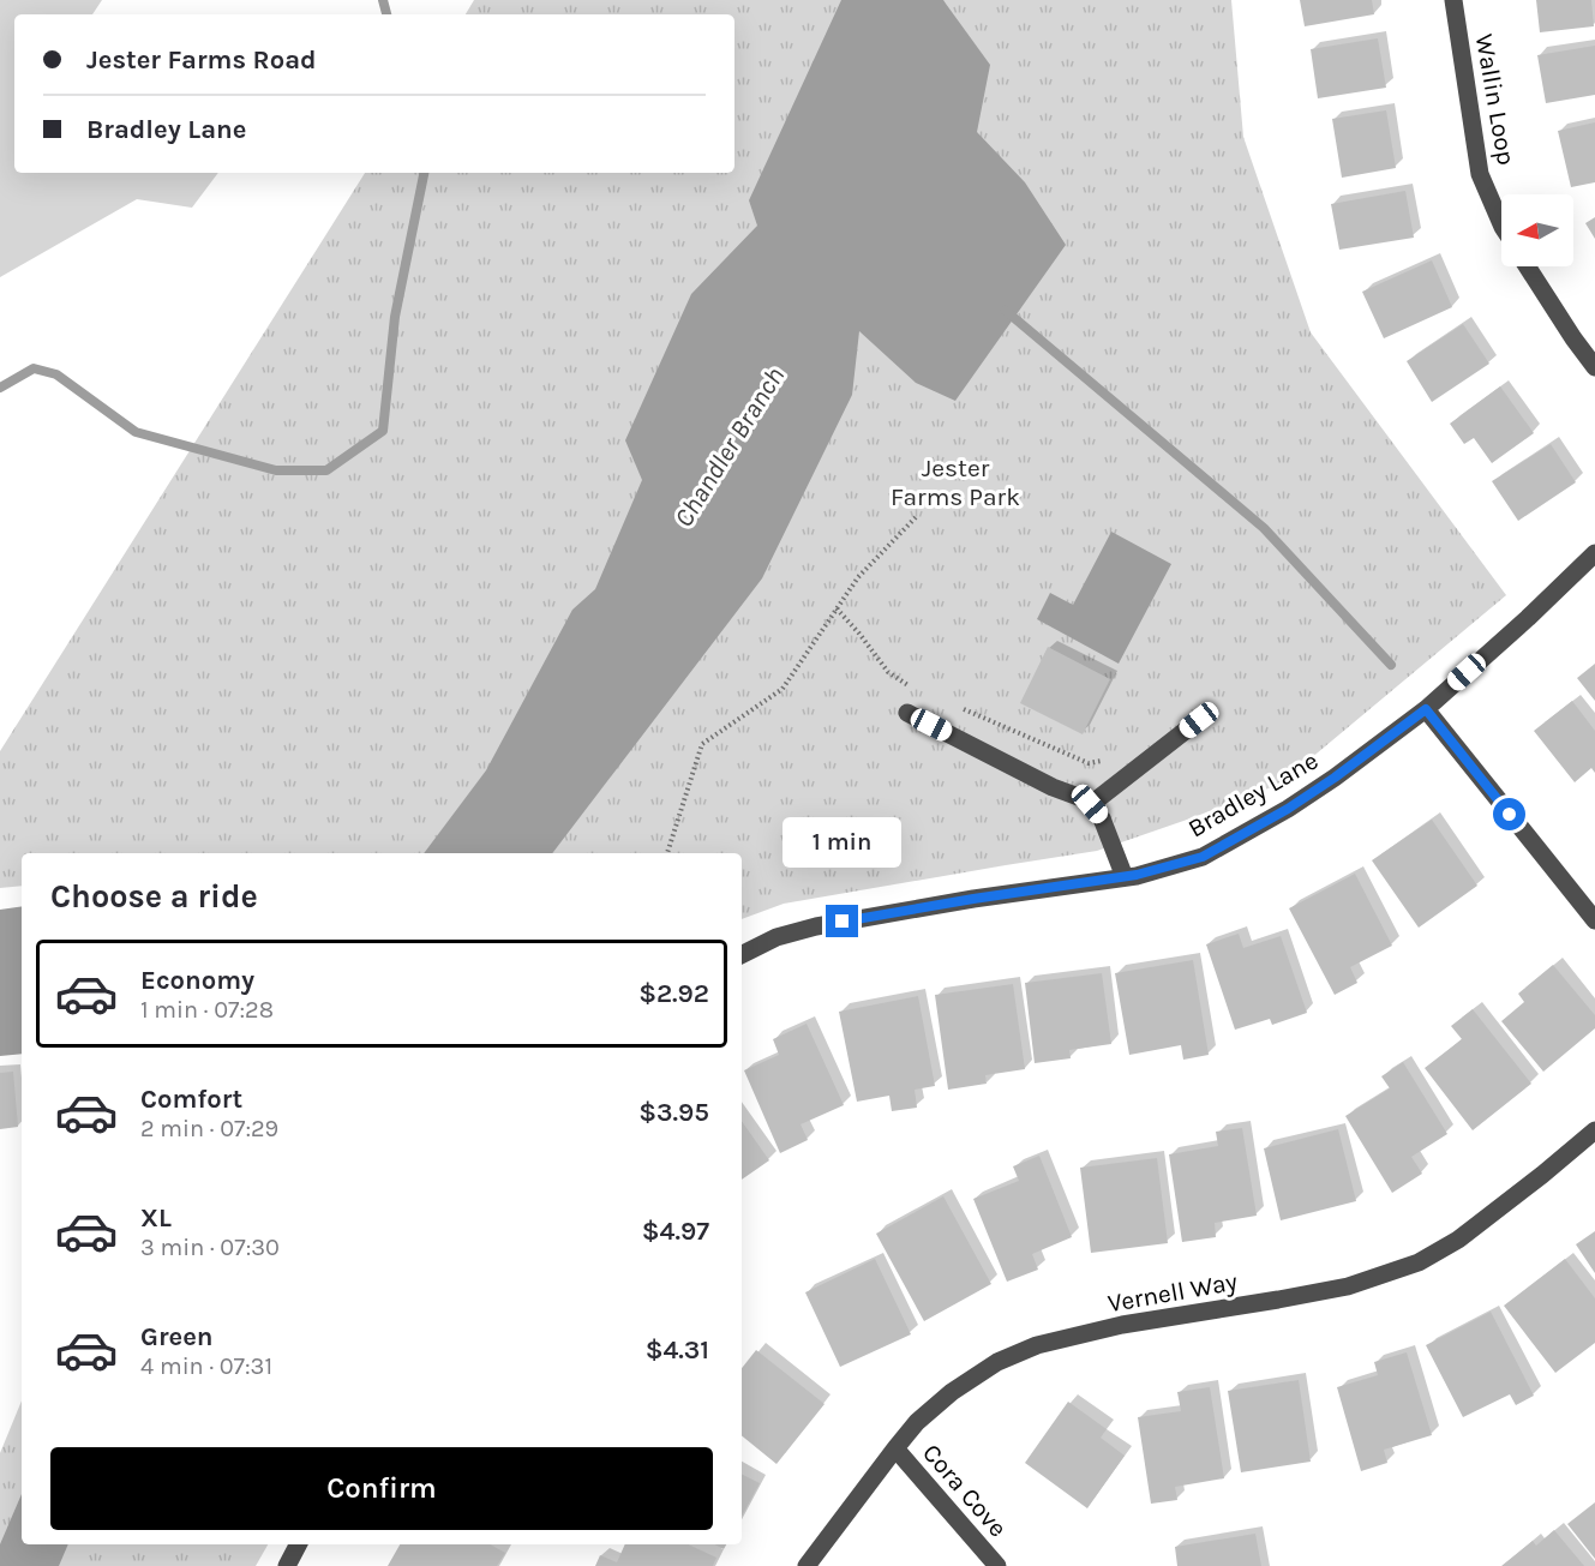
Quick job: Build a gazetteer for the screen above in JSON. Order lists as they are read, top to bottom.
{
  "streets": {
    "street": [
      "Wallin Loop",
      "Bradley Lane",
      "Vernell Way",
      "Cora Cove"
    ]
  },
  "crossings": [
    ["Vernell Way", "Cora Cove"]
  ],
  "water": ["Chandler Branch"],
  "parks": ["Jester Farms Park"],
  "north": "left",
  "page": {
    "banner": ["Jester Farms Road", "Bradley Lane"],
    "bubble": "1 min",
    "heading": "Choose a ride",
    "list": [
      {
        "name": "Economy",
        "note": "1 min · 07:28",
        "value": "$2.92"
      },
      {
        "name": "Comfort",
        "note": "2 min · 07:29",
        "value": "$3.95"
      },
      {
        "name": "XL",
        "note": "3 min · 07:30",
        "value": "$4.97"
      },
      {
        "name": "Green",
        "note": "4 min · 07:31",
        "value": "$4.31"
      }
    ],
    "buttons": "Confirm"
  }
}
